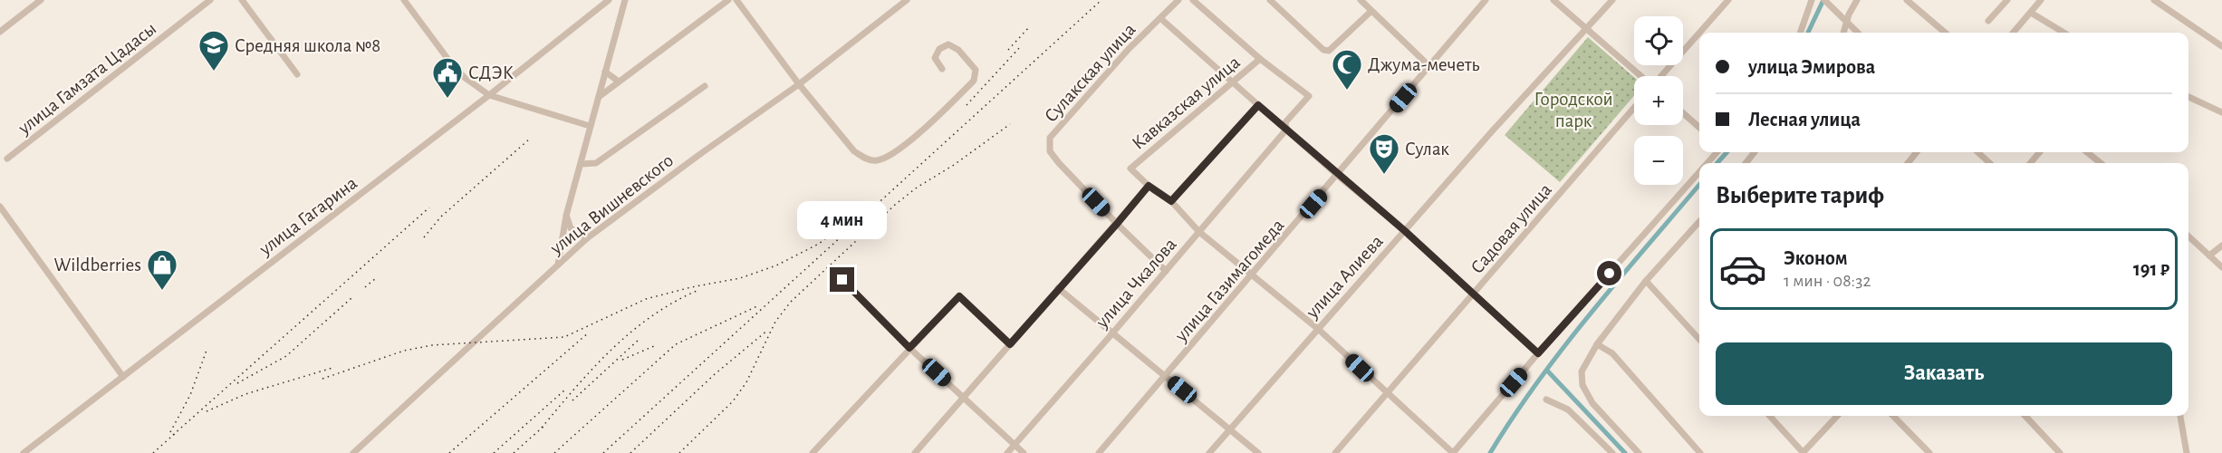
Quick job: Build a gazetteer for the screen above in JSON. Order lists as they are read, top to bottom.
{
  "streets": {
    "street": [
      "Сулакская улица",
      "улица Гамзата Цадасы",
      "Кавказская улица",
      "улица Вишневского",
      "улица Гагарина",
      "Садовая улица",
      "улица Алиева",
      "улица Газимагомеда",
      "улица Чкалова"
    ]
  },
  "crossings": [
    ["Кавказская улица", "улица Чкалова"]
  ],
  "parks": ["Городской парк"],
  "places": {
    "school or university": ["Средняя школа №8"],
    "mosque": ["Джума-мечеть"],
    "public building": ["СДЭК"],
    "theatre": ["Сулак"],
    "shop": ["Wildberries"]
  },
  "page": {
    "map_buttons": ["+", "−"],
    "banner": ["улица Эмирова", "Лесная улица"],
    "heading": "Выберите тариф",
    "bubble": "4 мин",
    "list": [
      {
        "name": "Эконом",
        "note": "1 мин · 08:32",
        "value": "191 ₽"
      }
    ],
    "buttons": "Заказать"
  }
}
